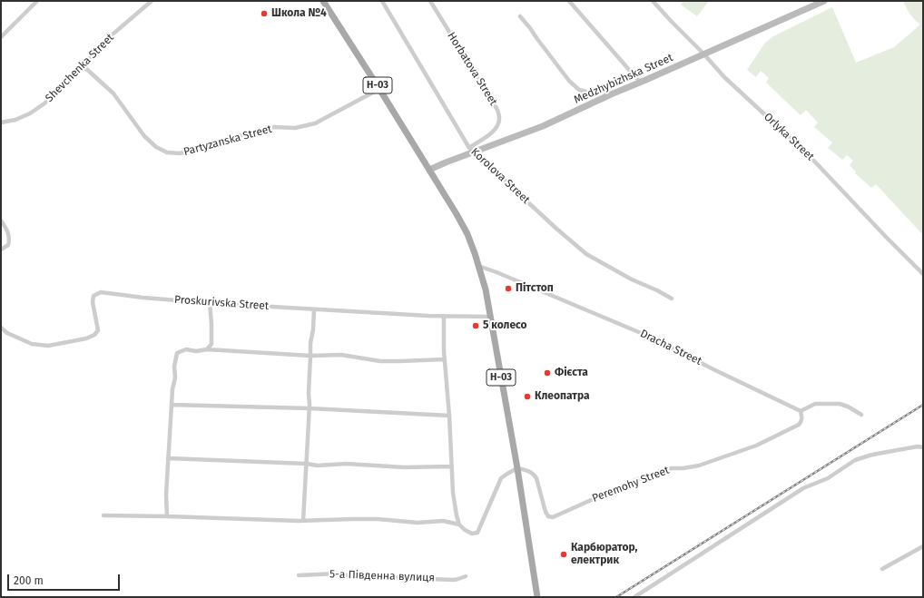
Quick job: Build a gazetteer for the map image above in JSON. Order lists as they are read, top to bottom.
{
  "streets": {
    "main road": ["Medzhybizhska Street", "Н-03"],
    "street": [
      "Shevchenka Street",
      "Horbatova Street",
      "Orlyka Street",
      "Partyzanska Street",
      "Korolova Street",
      "Proskurivska Street",
      "Dracha Street",
      "Peremohy Street",
      "5-а Південна вулиця"
    ]
  },
  "crossings": [
    ["Shevchenka Street", "Partyzanska Street"],
    ["Horbatova Street", "Medzhybizhska Street"],
    ["Horbatova Street", "Korolova Street"],
    ["Medzhybizhska Street", "Н-03"],
    ["Medzhybizhska Street", "Orlyka Street"],
    ["Medzhybizhska Street", "Korolova Street"],
    ["Н-03", "Partyzanska Street"],
    ["Н-03", "Proskurivska Street"],
    ["Н-03", "Dracha Street"],
    ["Н-03", "Peremohy Street"],
    ["Dracha Street", "Peremohy Street"]
  ],
  "places": [
    "Школа №4",
    "Пітстоп",
    "5 колесо",
    "Фієста",
    "Клеопатра",
    "Карбюратор, електрик"
  ],
  "scale_bar": "200 m"
}
